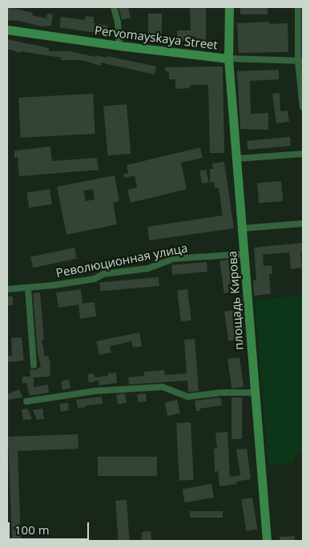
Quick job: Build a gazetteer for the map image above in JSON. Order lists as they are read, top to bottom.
{
  "streets": {
    "main road": ["Pervomayskaya Street", "площадь Кирова"],
    "street": ["Революционная улица"]
  },
  "crossings": [
    ["Pervomayskaya Street", "площадь Кирова"],
    ["Революционная улица", "площадь Кирова"]
  ],
  "scale_bar": "100 m"
}
